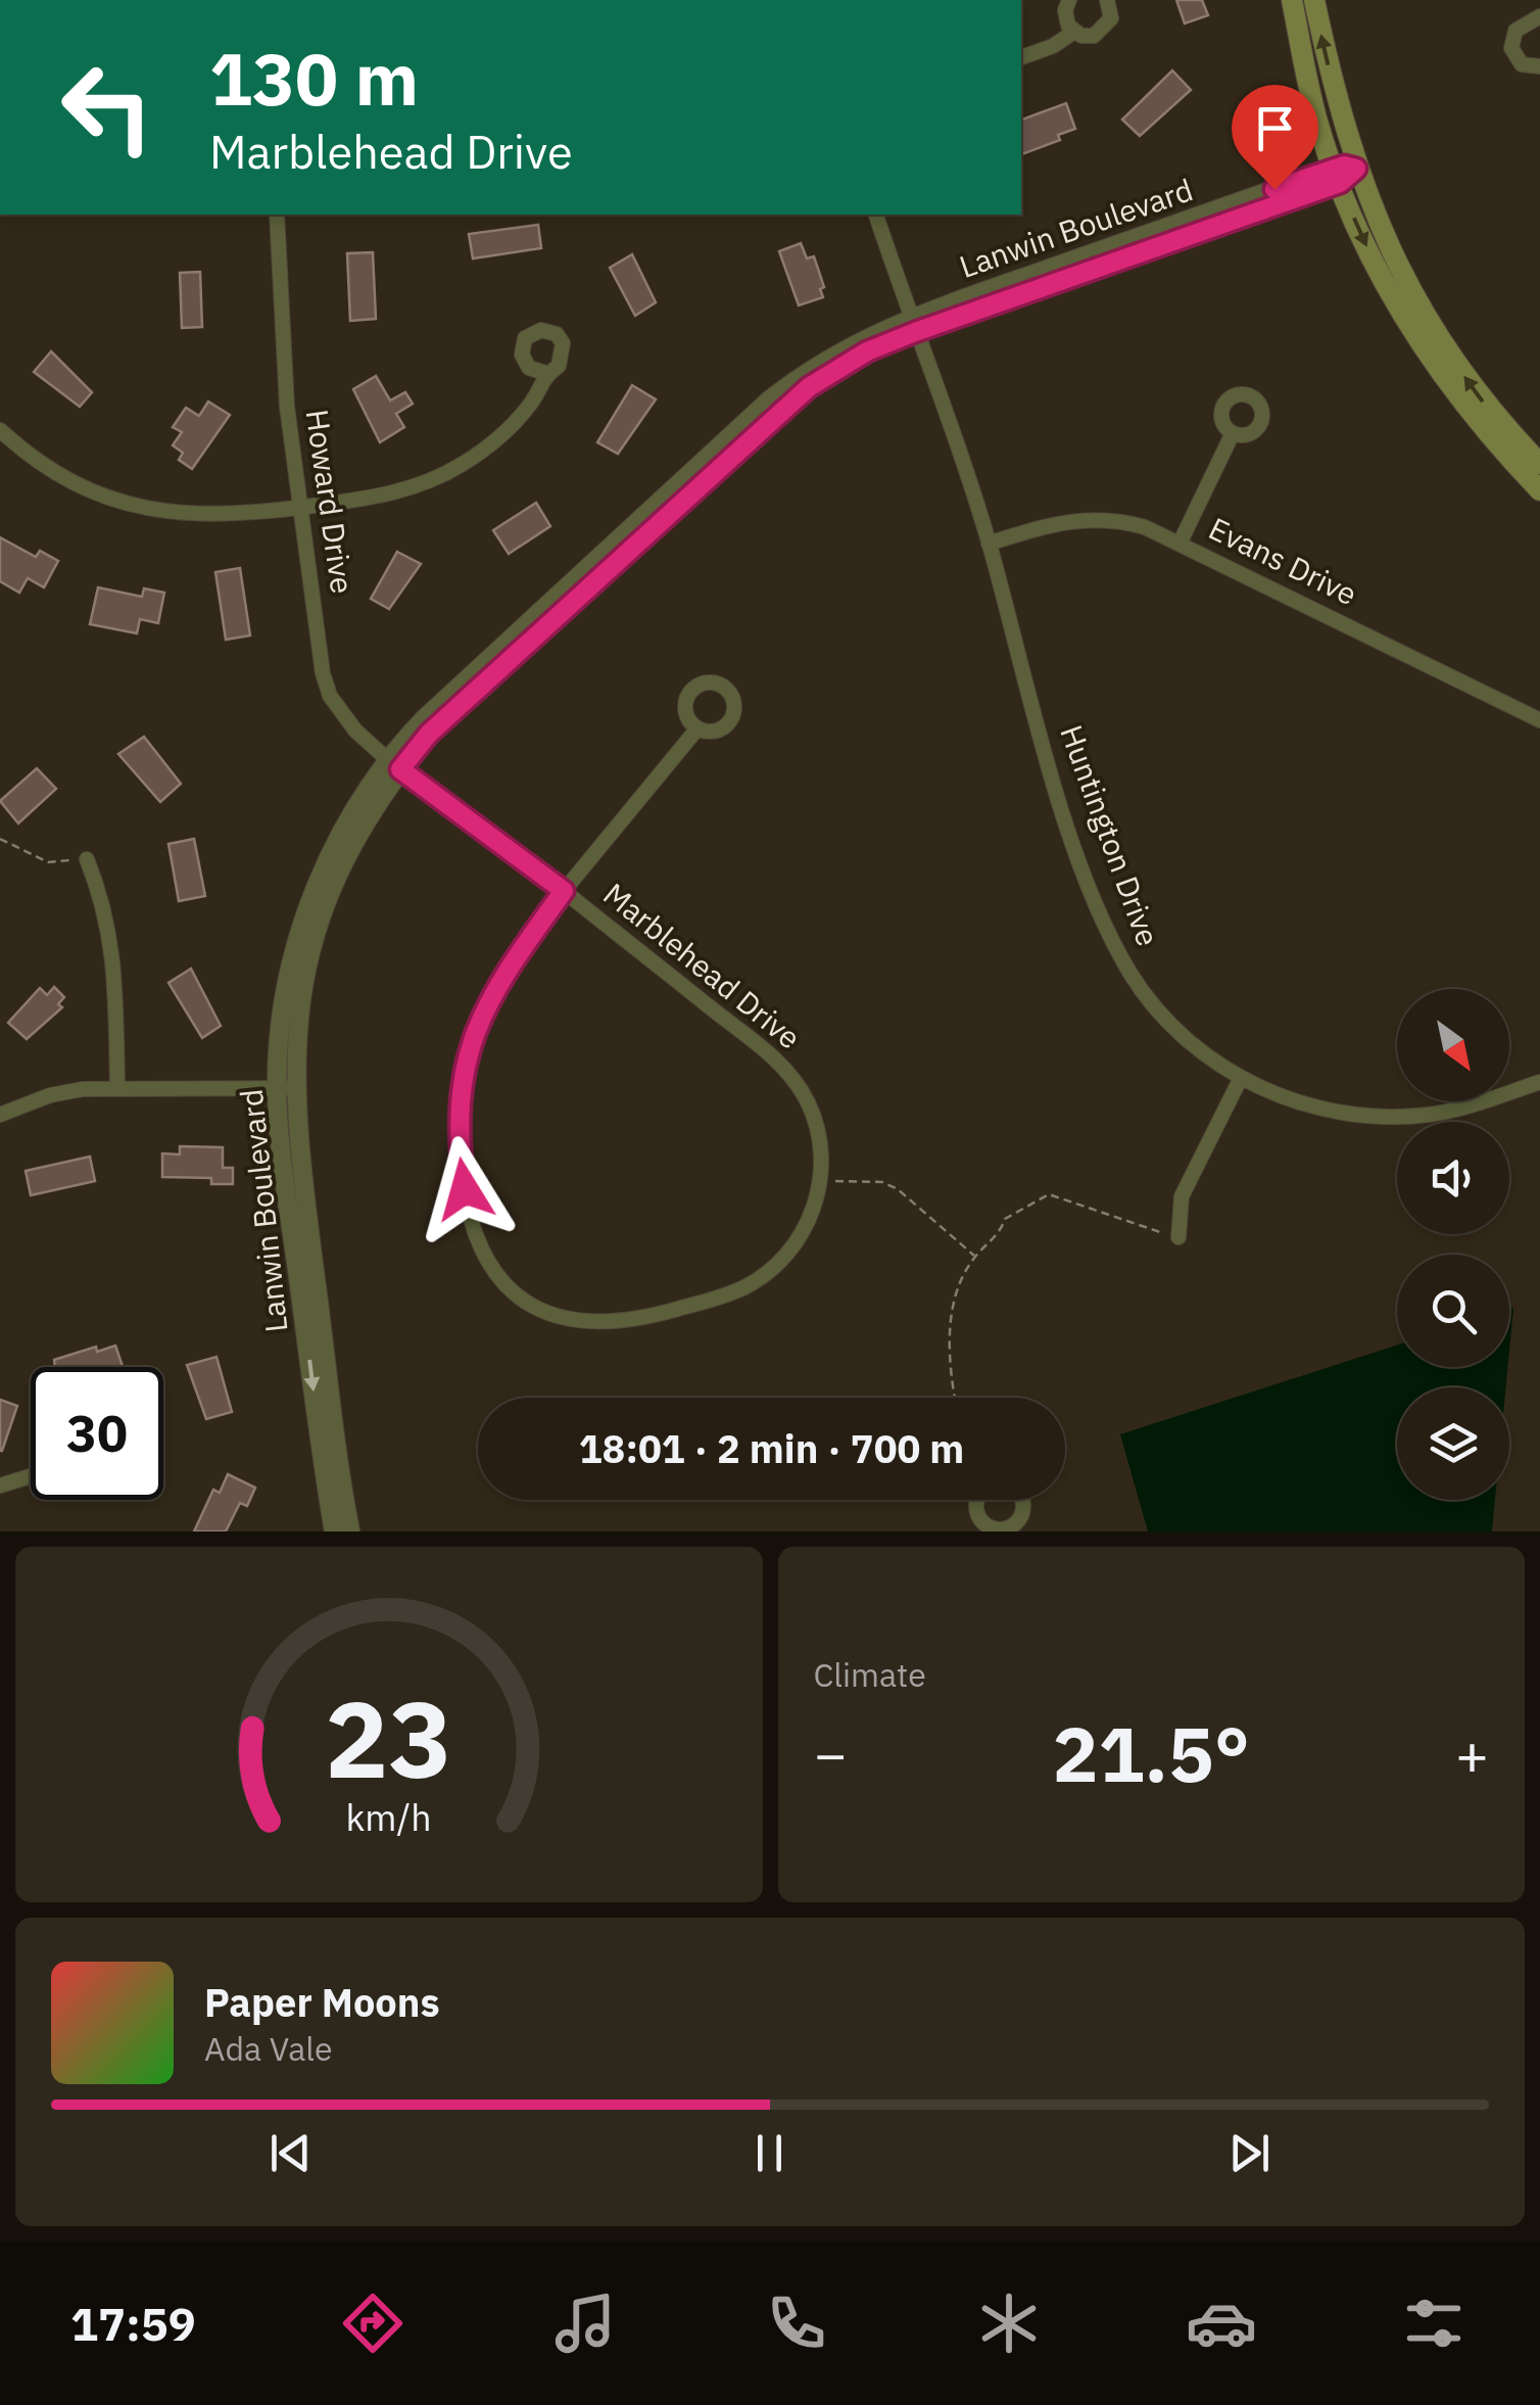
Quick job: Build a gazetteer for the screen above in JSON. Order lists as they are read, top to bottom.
{
  "streets": {
    "street": [
      "Lanwin Boulevard",
      "Howard Drive",
      "Evans Drive",
      "Huntington Drive",
      "Marblehead Drive"
    ]
  },
  "crossings": [
    ["Lanwin Boulevard", "Howard Drive"],
    ["Lanwin Boulevard", "Huntington Drive"],
    ["Lanwin Boulevard", "Marblehead Drive"],
    ["Howard Drive", "Marblehead Drive"],
    ["Evans Drive", "Huntington Drive"]
  ],
  "north": "bottom right",
  "page": {
    "turn": ["130 m", "Marblehead Drive"],
    "limit": "30",
    "trip": "18:01 · 2 min · 700 m",
    "tile": "Climate",
    "heat": ["−", "21.5°", "+"],
    "song": ["Paper Moons", "Ada Vale"],
    "tabs": "17:59",
    "gauge": ["23", "km/h"]
  }
}
